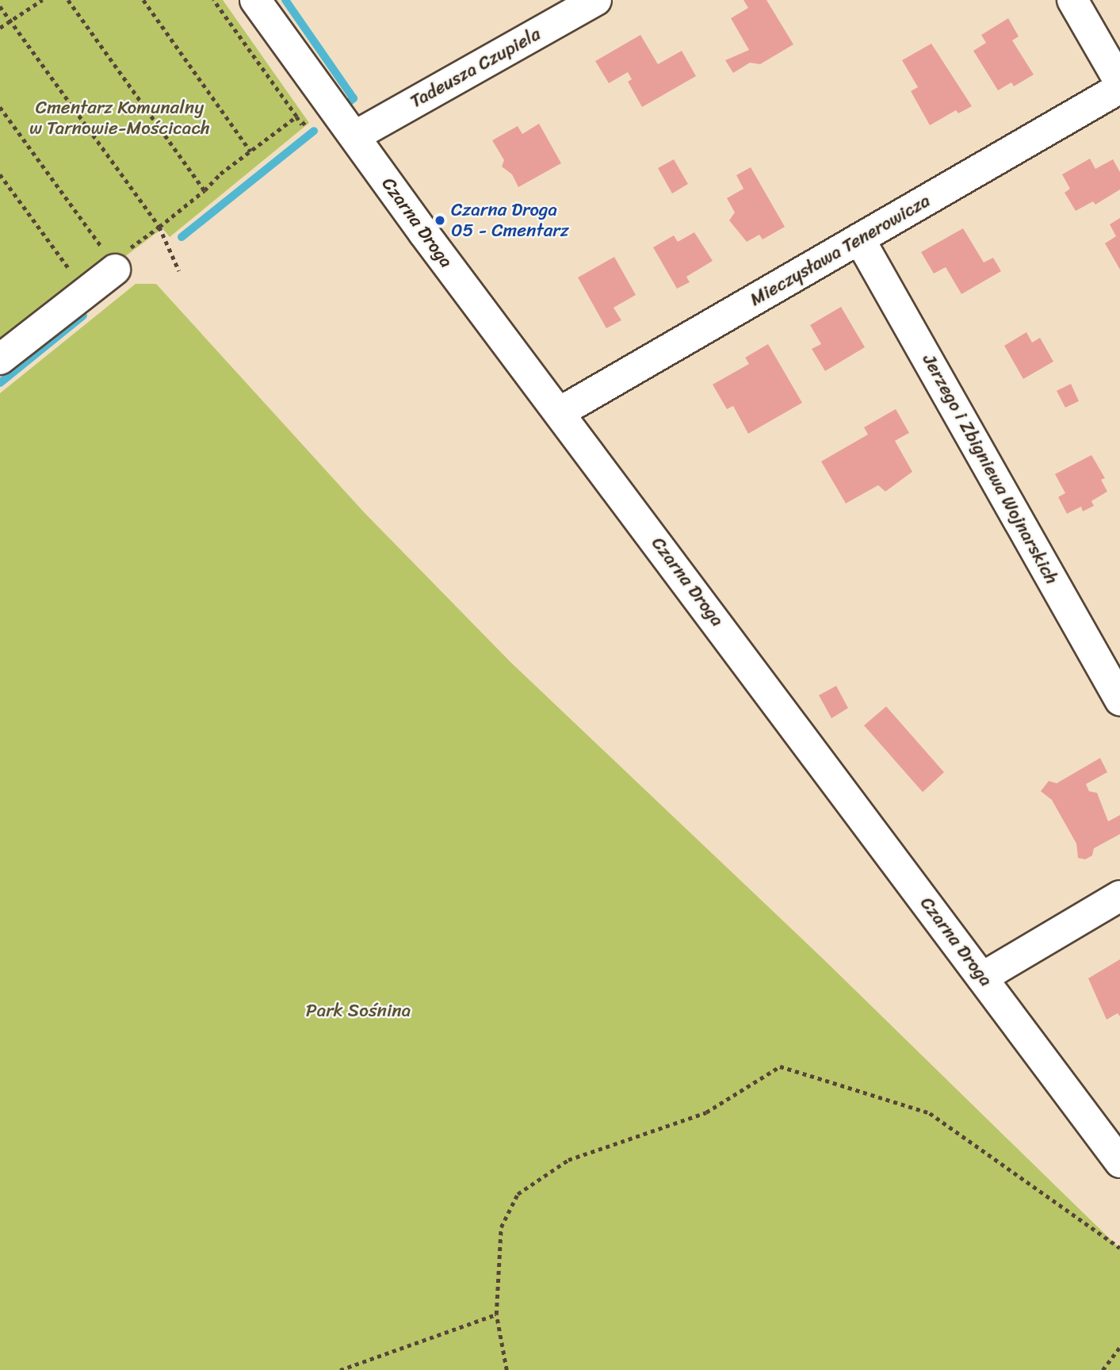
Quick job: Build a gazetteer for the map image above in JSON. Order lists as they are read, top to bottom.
{
  "streets": {
    "street": [
      "Tadeusza Czupiela",
      "Czarna Droga",
      "Mieczysława Tenerowicza",
      "Jerzego i Zbigniewa Wojnarskich"
    ]
  },
  "crossings": [
    ["Tadeusza Czupiela", "Czarna Droga"],
    ["Czarna Droga", "Mieczysława Tenerowicza"],
    ["Mieczysława Tenerowicza", "Jerzego i Zbigniewa Wojnarskich"]
  ],
  "parks": ["Cmentarz Komunalny w Tarnowie-Mościcach", "Park Sośnina"],
  "places": ["Czarna Droga 05 - Cmentarz"]
}
